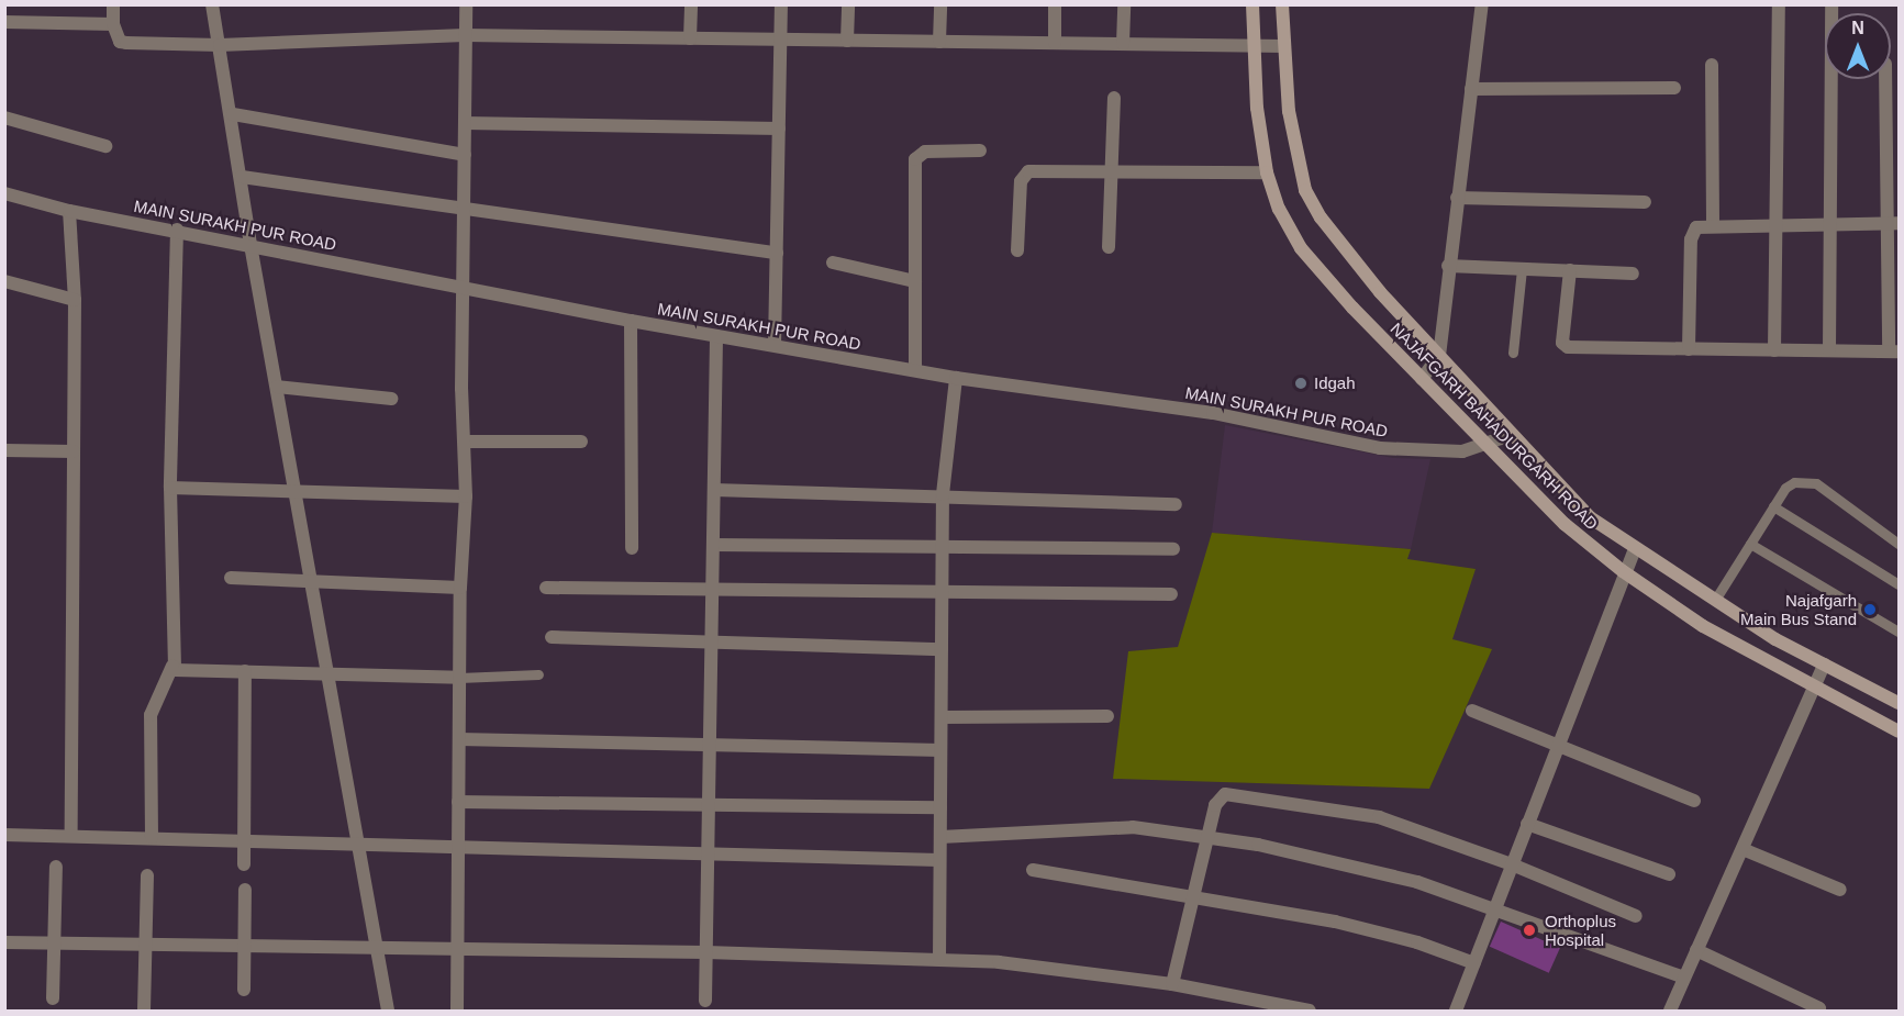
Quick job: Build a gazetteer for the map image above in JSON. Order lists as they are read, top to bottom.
{
  "streets": {
    "main road": ["NAJAFGARH BAHADURGARH ROAD"],
    "street": ["MAIN SURAKH PUR ROAD"]
  },
  "crossings": [
    ["MAIN SURAKH PUR ROAD", "NAJAFGARH BAHADURGARH ROAD"]
  ],
  "places": ["Idgah", "Najafgarh Main Bus Stand", "Orthoplus Hospital"],
  "north": "top"
}
